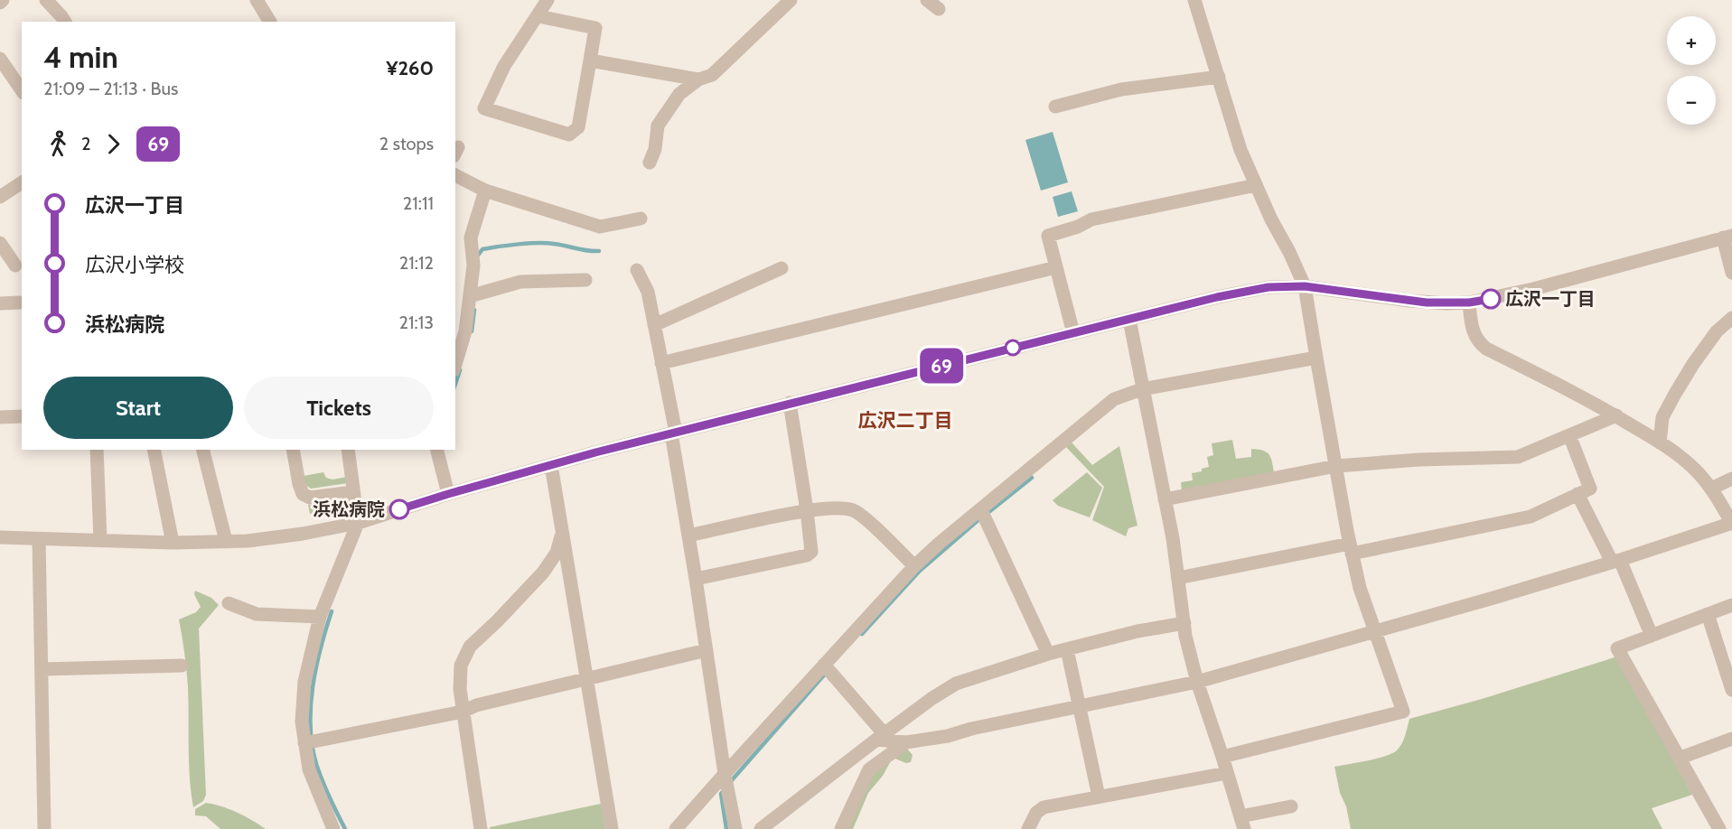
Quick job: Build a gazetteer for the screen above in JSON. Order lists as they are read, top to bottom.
{
  "districts": ["広沢二丁目"],
  "places": ["広沢一丁目", "浜松病院"],
  "lines": ["bus line 69"],
  "page": {
    "on_map": "69",
    "map_buttons": ["+", "−"],
    "heading": ["4 min", "21:09 – 21:13 · Bus", "¥260"],
    "legs": ["2", "69", "2 stops"],
    "list": [
      {
        "name": "広沢一丁目",
        "value": "21:11"
      },
      {
        "name": "広沢小学校",
        "value": "21:12"
      },
      {
        "name": "浜松病院",
        "value": "21:13"
      }
    ],
    "buttons": ["Start", "Tickets"]
  }
}
